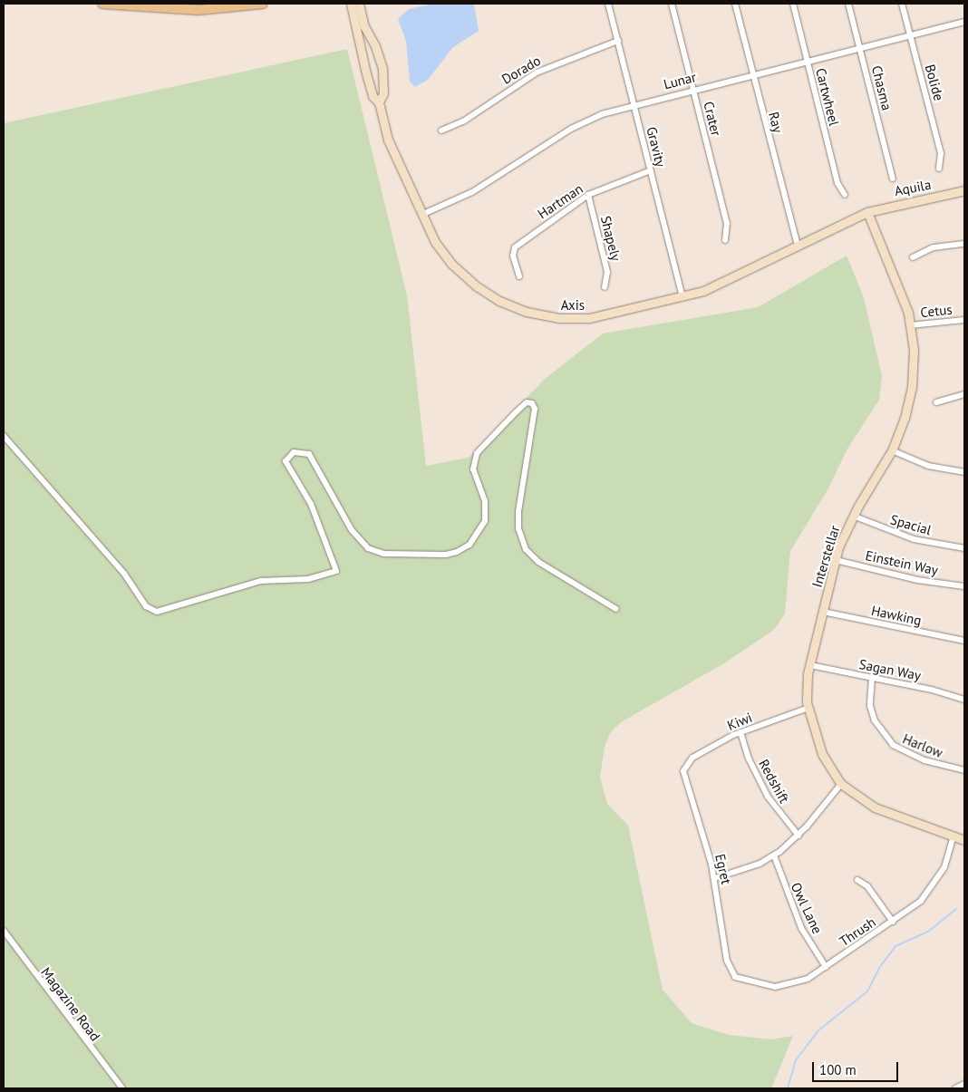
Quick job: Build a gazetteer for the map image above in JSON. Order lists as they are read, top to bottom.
{
  "streets": {
    "street": [
      "Dorado",
      "Lunar",
      "Bolide",
      "Chasma",
      "Cartwheel",
      "Crater",
      "Ray",
      "Gravity",
      "Aquila",
      "Hartman",
      "Shapely",
      "Axis",
      "Cetus",
      "Spacial",
      "Interstellar",
      "Einstein Way",
      "Hawking",
      "Sagan Way",
      "Kiwi",
      "Harlow",
      "Redshift",
      "Egret",
      "Owl Lane",
      "Thrush",
      "Magazine Road"
    ]
  },
  "crossings": [
    ["Dorado", "Gravity"],
    ["Lunar", "Bolide"],
    ["Lunar", "Chasma"],
    ["Lunar", "Cartwheel"],
    ["Lunar", "Crater"],
    ["Lunar", "Ray"],
    ["Lunar", "Gravity"],
    ["Lunar", "Axis"],
    ["Ray", "Axis"],
    ["Gravity", "Hartman"],
    ["Gravity", "Axis"],
    ["Aquila", "Axis"],
    ["Aquila", "Interstellar"],
    ["Hartman", "Shapely"],
    ["Axis", "Interstellar"],
    ["Cetus", "Interstellar"],
    ["Spacial", "Interstellar"],
    ["Interstellar", "Einstein Way"],
    ["Interstellar", "Hawking"],
    ["Interstellar", "Sagan Way"],
    ["Interstellar", "Kiwi"],
    ["Interstellar", "Thrush"],
    ["Sagan Way", "Harlow"],
    ["Kiwi", "Redshift"],
    ["Kiwi", "Egret"],
    ["Egret", "Thrush"],
    ["Owl Lane", "Thrush"]
  ],
  "scale_bar": "100 m"
}
